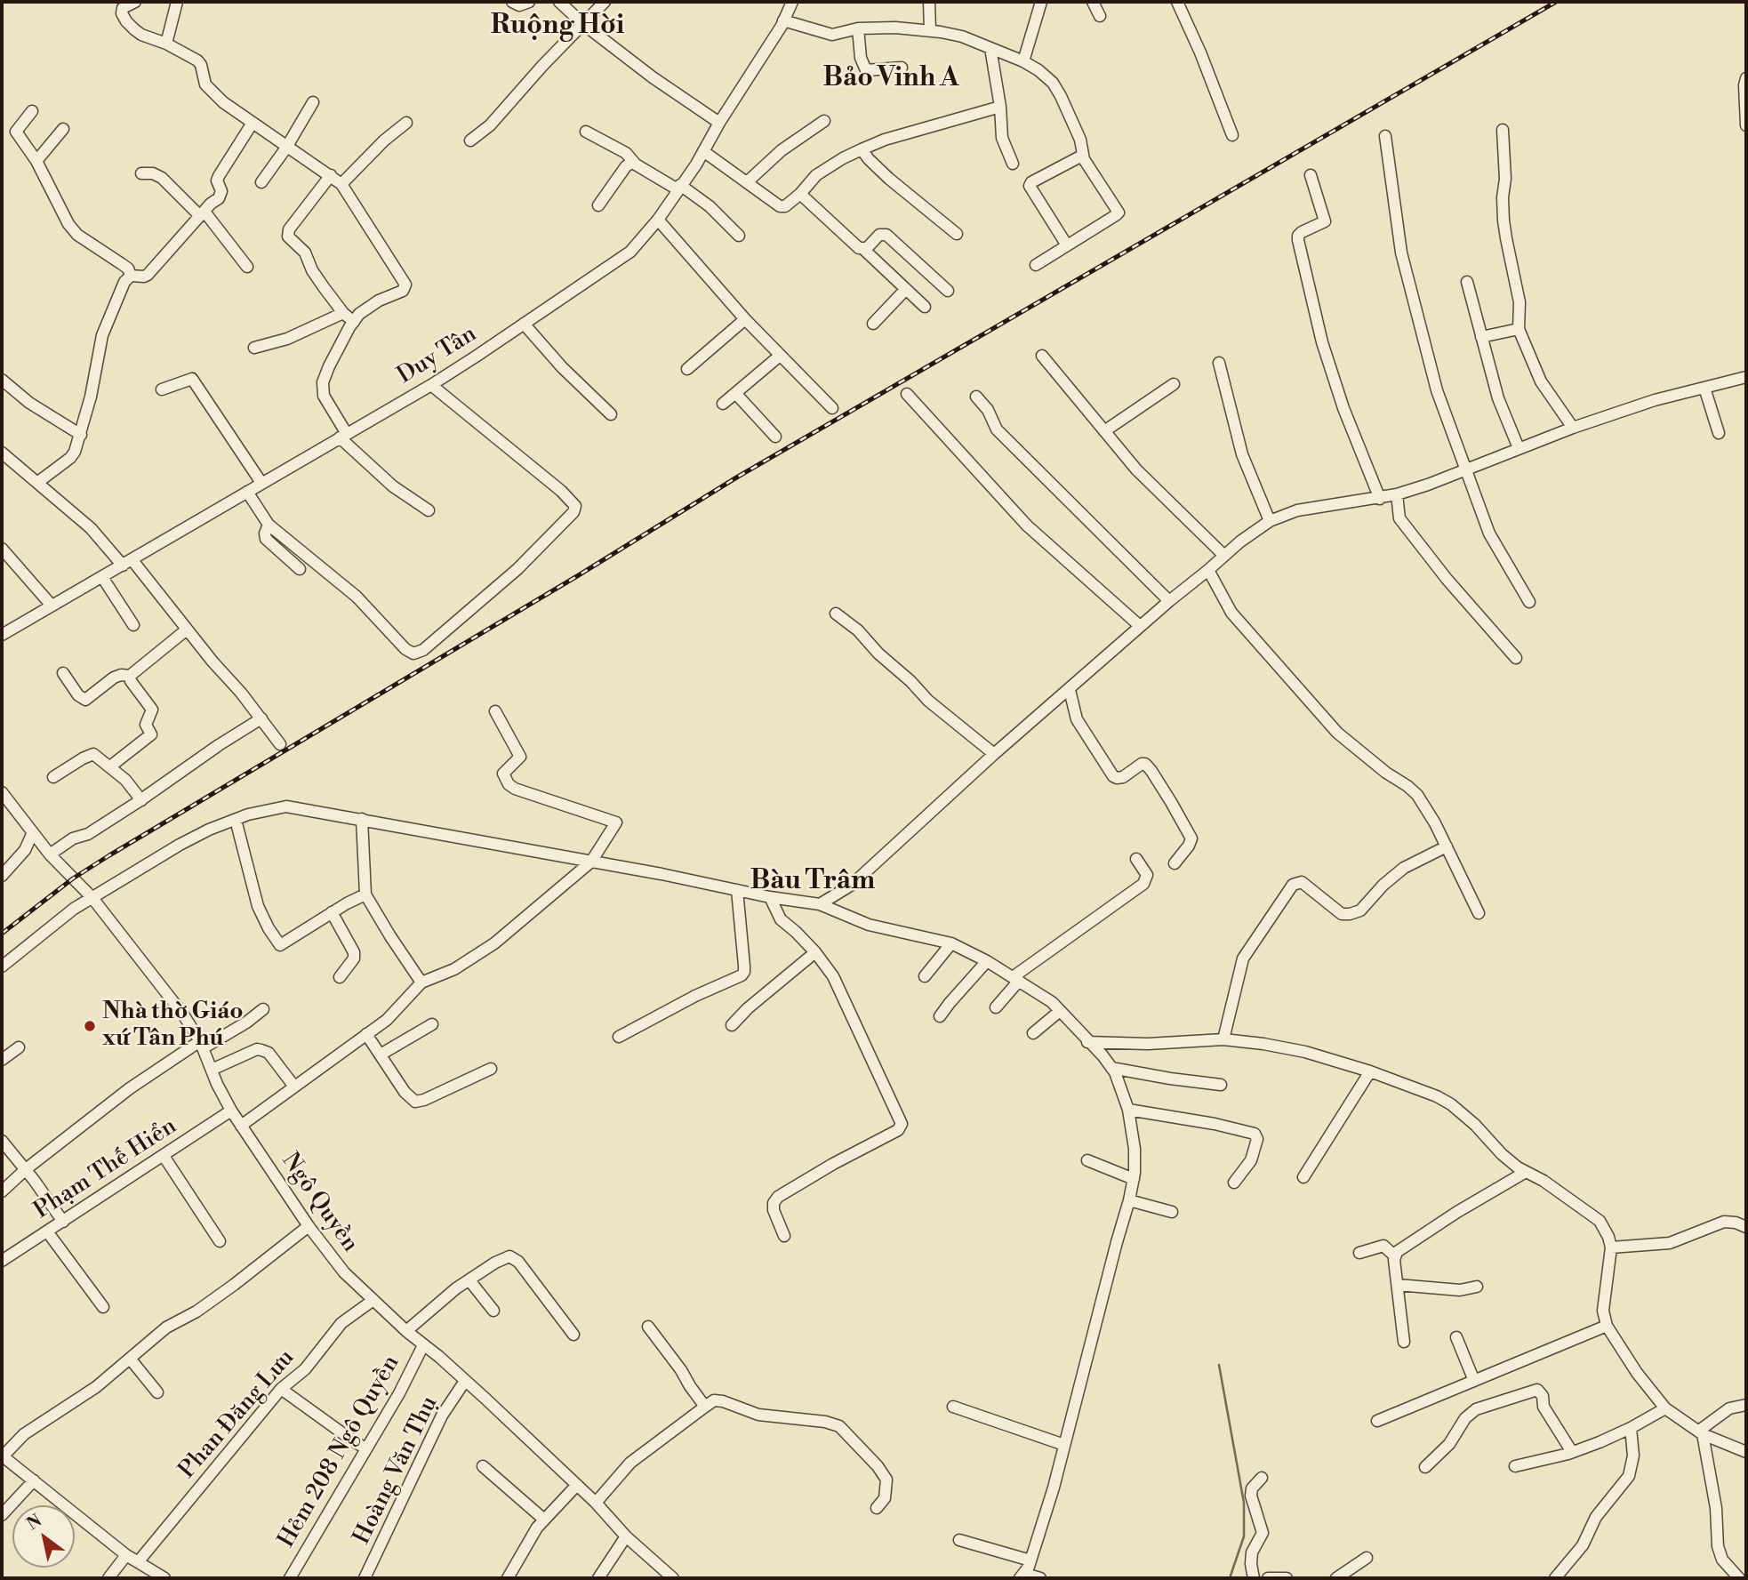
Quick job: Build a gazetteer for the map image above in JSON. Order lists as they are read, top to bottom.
{
  "streets": {
    "street": [
      "Duy Tân",
      "Phạm Thế Hiển",
      "Ngô Quyền",
      "Phan Đăng Lưu",
      "Hẻm 208 Ngô Quyền",
      "Hoàng Văn Thụ"
    ]
  },
  "crossings": [
    ["Phạm Thế Hiển", "Ngô Quyền"],
    ["Ngô Quyền", "Phan Đăng Lưu"],
    ["Ngô Quyền", "Hẻm 208 Ngô Quyền"],
    ["Ngô Quyền", "Hoàng Văn Thụ"]
  ],
  "districts": ["Ruộng Hời", "Bảo Vinh A", "Bàu Trâm"],
  "places": ["Nhà thờ Giáo xứ Tân Phú"],
  "north": "top left"
}
